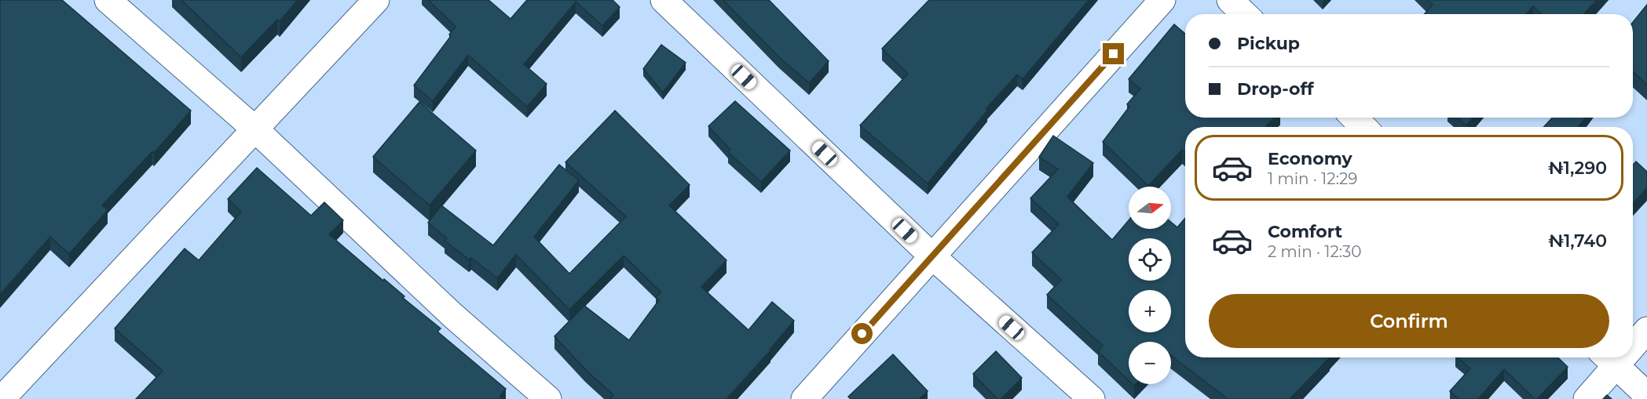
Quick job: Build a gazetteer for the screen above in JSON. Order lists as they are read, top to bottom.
{
  "north": "right",
  "page": {
    "banner": ["Pickup", "Drop-off"],
    "list": [
      {
        "name": "Economy",
        "note": "1 min · 12:29",
        "value": "₦1,290"
      },
      {
        "name": "Comfort",
        "note": "2 min · 12:30",
        "value": "₦1,740"
      }
    ],
    "map_buttons": ["+", "−"],
    "buttons": "Confirm"
  }
}
